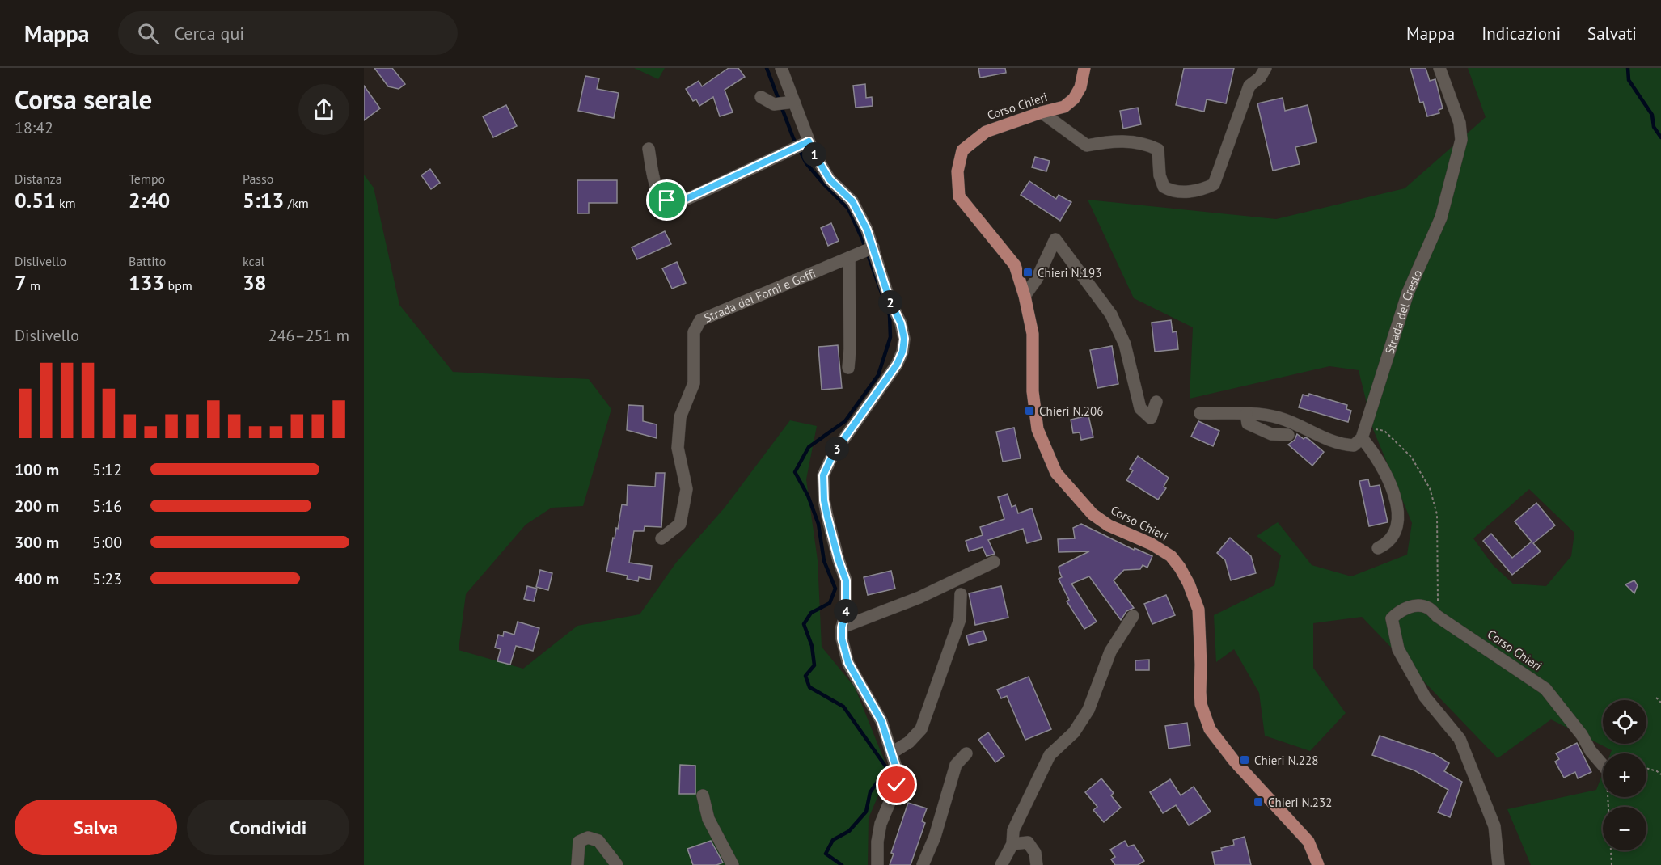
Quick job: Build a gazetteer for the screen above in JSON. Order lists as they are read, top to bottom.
{
  "streets": {
    "main road": ["Corso Chieri"],
    "street": ["Strada dei Forni e Goffi", "Strada del Cresto"]
  },
  "places": {
    "transit": [
      "Chieri N.193",
      "Chieri N.206",
      "Chieri N.228",
      "Chieri N.232"
    ]
  },
  "page": {
    "header": "Mappa",
    "search": "Cerca qui",
    "nav": ["Mappa", "Indicazioni", "Salvati"],
    "heading": ["Corsa serale", "18:42"],
    "pins": [
      "1",
      "2",
      "3",
      "4"
    ],
    "stats": [
      ["Distanza", "0.51 km"],
      ["Tempo", "2:40"],
      ["Passo", "5:13 /km"],
      ["Dislivello", "7 m"],
      ["Battito", "133 bpm"],
      ["kcal", "38"]
    ],
    "chart": ["Dislivello", "246–251 m"],
    "list": [
      {
        "name": "100 m",
        "note": "5:12"
      },
      {
        "name": "200 m",
        "note": "5:16"
      },
      {
        "name": "300 m",
        "note": "5:00"
      },
      {
        "name": "400 m",
        "note": "5:23"
      }
    ],
    "map_buttons": ["+", "−"],
    "buttons": ["Salva", "Condividi"]
  }
}
